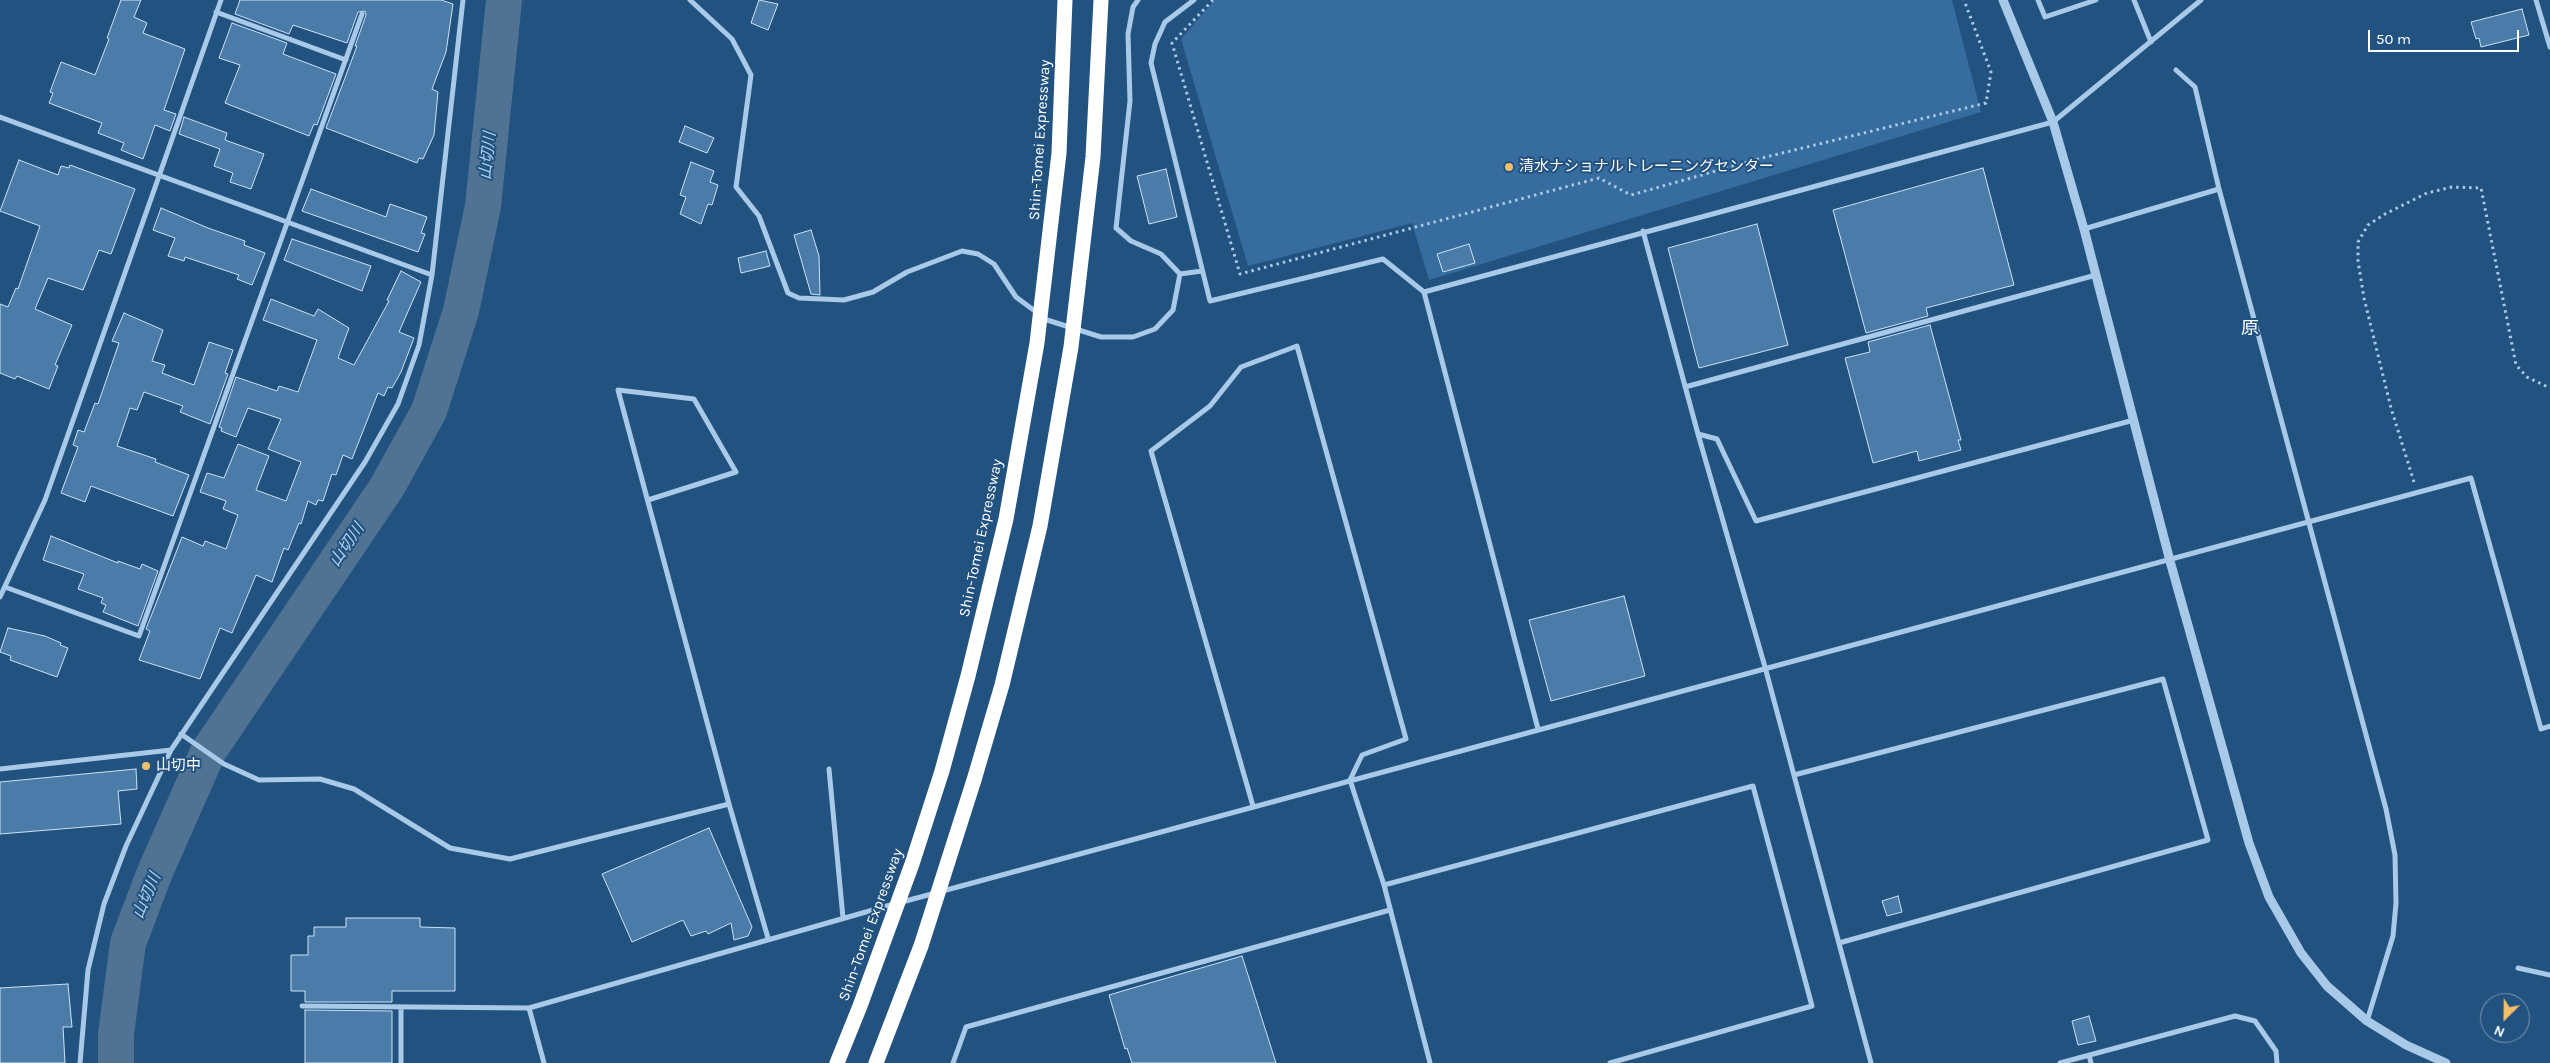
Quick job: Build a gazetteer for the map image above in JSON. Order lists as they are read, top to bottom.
{
  "streets": {
    "highway": ["Shin-Tomei Expressway"]
  },
  "districts": ["原"],
  "water": ["山切川"],
  "places": ["清水ナショナルトレーニングセンター", "山切中"],
  "scale_bar": "50 m",
  "north": "bottom left"
}
